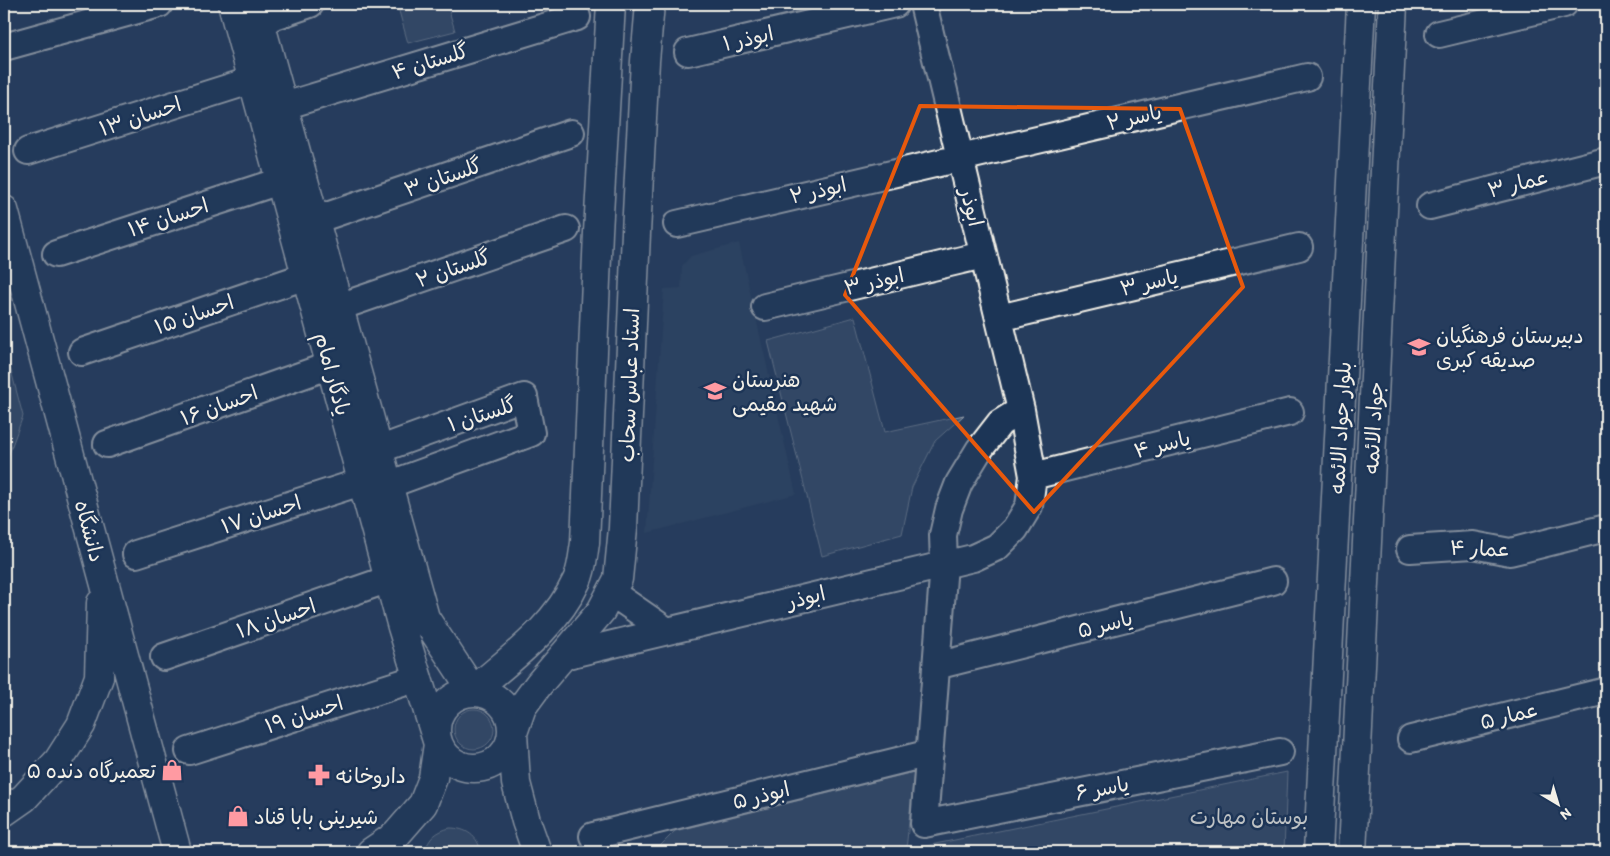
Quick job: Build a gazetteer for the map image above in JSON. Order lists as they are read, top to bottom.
{
  "streets": {
    "street": [
      "ابوذر ۱",
      "گلستان ۴",
      "احسان ۱۳",
      "یاسر ۲",
      "گلستان ۳",
      "عمار ۳",
      "ابوذر ۲",
      "ابوذر",
      "احسان ۱۴",
      "گلستان ۲",
      "ابوذر ۳",
      "یاسر ۳",
      "احسان ۱۵",
      "یادگار امام",
      "استاد عباس سحاب",
      "احسان ۱۶",
      "گلستان ۱",
      "بلوار جواد الائمه",
      "جواد الائمه",
      "یاسر ۴",
      "احسان ۱۷",
      "دانشگاه",
      "عمار ۴",
      "احسان ۱۸",
      "یاسر ۵",
      "احسان ۱۹",
      "عمار ۵",
      "یاسر ۶",
      "ابوذر ۵"
    ]
  },
  "crossings": [
    ["گلستان ۴", "یادگار امام"],
    ["احسان ۱۳", "یادگار امام"],
    ["یاسر ۲", "ابوذر ۲"],
    ["یاسر ۲", "ابوذر"],
    ["گلستان ۳", "یادگار امام"],
    ["ابوذر ۲", "ابوذر"],
    ["ابوذر", "ابوذر ۳"],
    ["ابوذر", "یاسر ۳"],
    ["ابوذر", "استاد عباس سحاب"],
    ["ابوذر", "یاسر ۴"],
    ["احسان ۱۴", "یادگار امام"],
    ["گلستان ۲", "یادگار امام"],
    ["احسان ۱۵", "یادگار امام"],
    ["یادگار امام", "استاد عباس سحاب"],
    ["یادگار امام", "احسان ۱۶"],
    ["یادگار امام", "گلستان ۱"],
    ["یادگار امام", "احسان ۱۷"],
    ["یادگار امام", "احسان ۱۸"],
    ["یادگار امام", "احسان ۱۹"],
    ["گلستان ۱", "احسان ۱۷"],
    ["یاسر ۶", "ابوذر ۵"]
  ],
  "parks": ["بوستان مهارت"],
  "places": {
    "school or university": ["دبیرستان فرهنگیان صدیقه کبری", "هنرستان شهید مقیمی"],
    "shop": ["تعمیرگاه دنده ۵", "شیرینی بابا قناد"],
    "pharmacy": ["داروخانه"]
  },
  "north": "bottom right"
}
